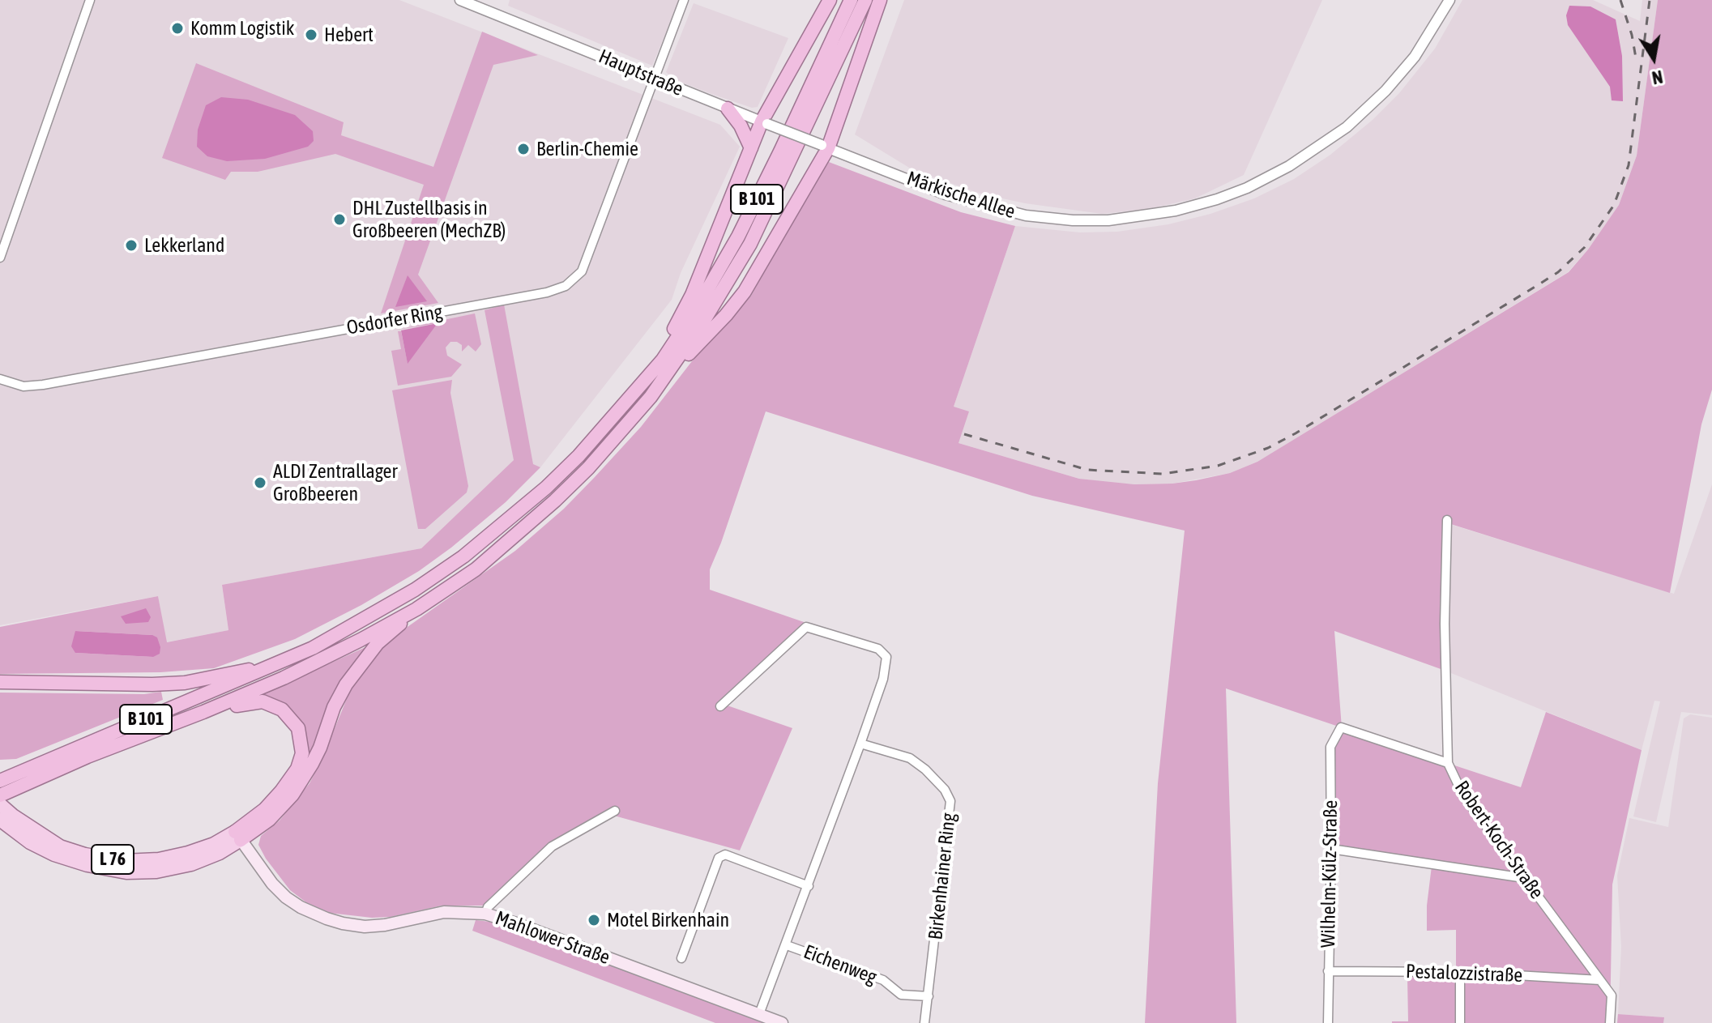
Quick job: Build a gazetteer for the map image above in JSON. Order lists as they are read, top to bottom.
{
  "streets": {
    "highway": ["B 101"],
    "main road": ["L 76", "Mahlower Straße"],
    "street": [
      "Hauptstraße",
      "Märkische Allee",
      "Osdorfer Ring",
      "Robert-Koch-Straße",
      "Wilhelm-Külz-Straße",
      "Birkenhainer Ring",
      "Eichenweg",
      "Pestalozzistraße"
    ]
  },
  "crossings": [
    ["Hauptstraße", "Märkische Allee"],
    ["Hauptstraße", "Osdorfer Ring"],
    ["Robert-Koch-Straße", "Wilhelm-Külz-Straße"],
    ["Robert-Koch-Straße", "Pestalozzistraße"],
    ["L 76", "Mahlower Straße"],
    ["Wilhelm-Külz-Straße", "Pestalozzistraße"],
    ["Birkenhainer Ring", "Eichenweg"]
  ],
  "places": [
    "Komm Logistik",
    "Hebert",
    "Berlin-Chemie",
    "DHL Zustellbasis in Großbeeren (MechZB)",
    "Lekkerland",
    "ALDI Zentrallager Großbeeren",
    "Motel Birkenhain"
  ],
  "north": "bottom"
}
